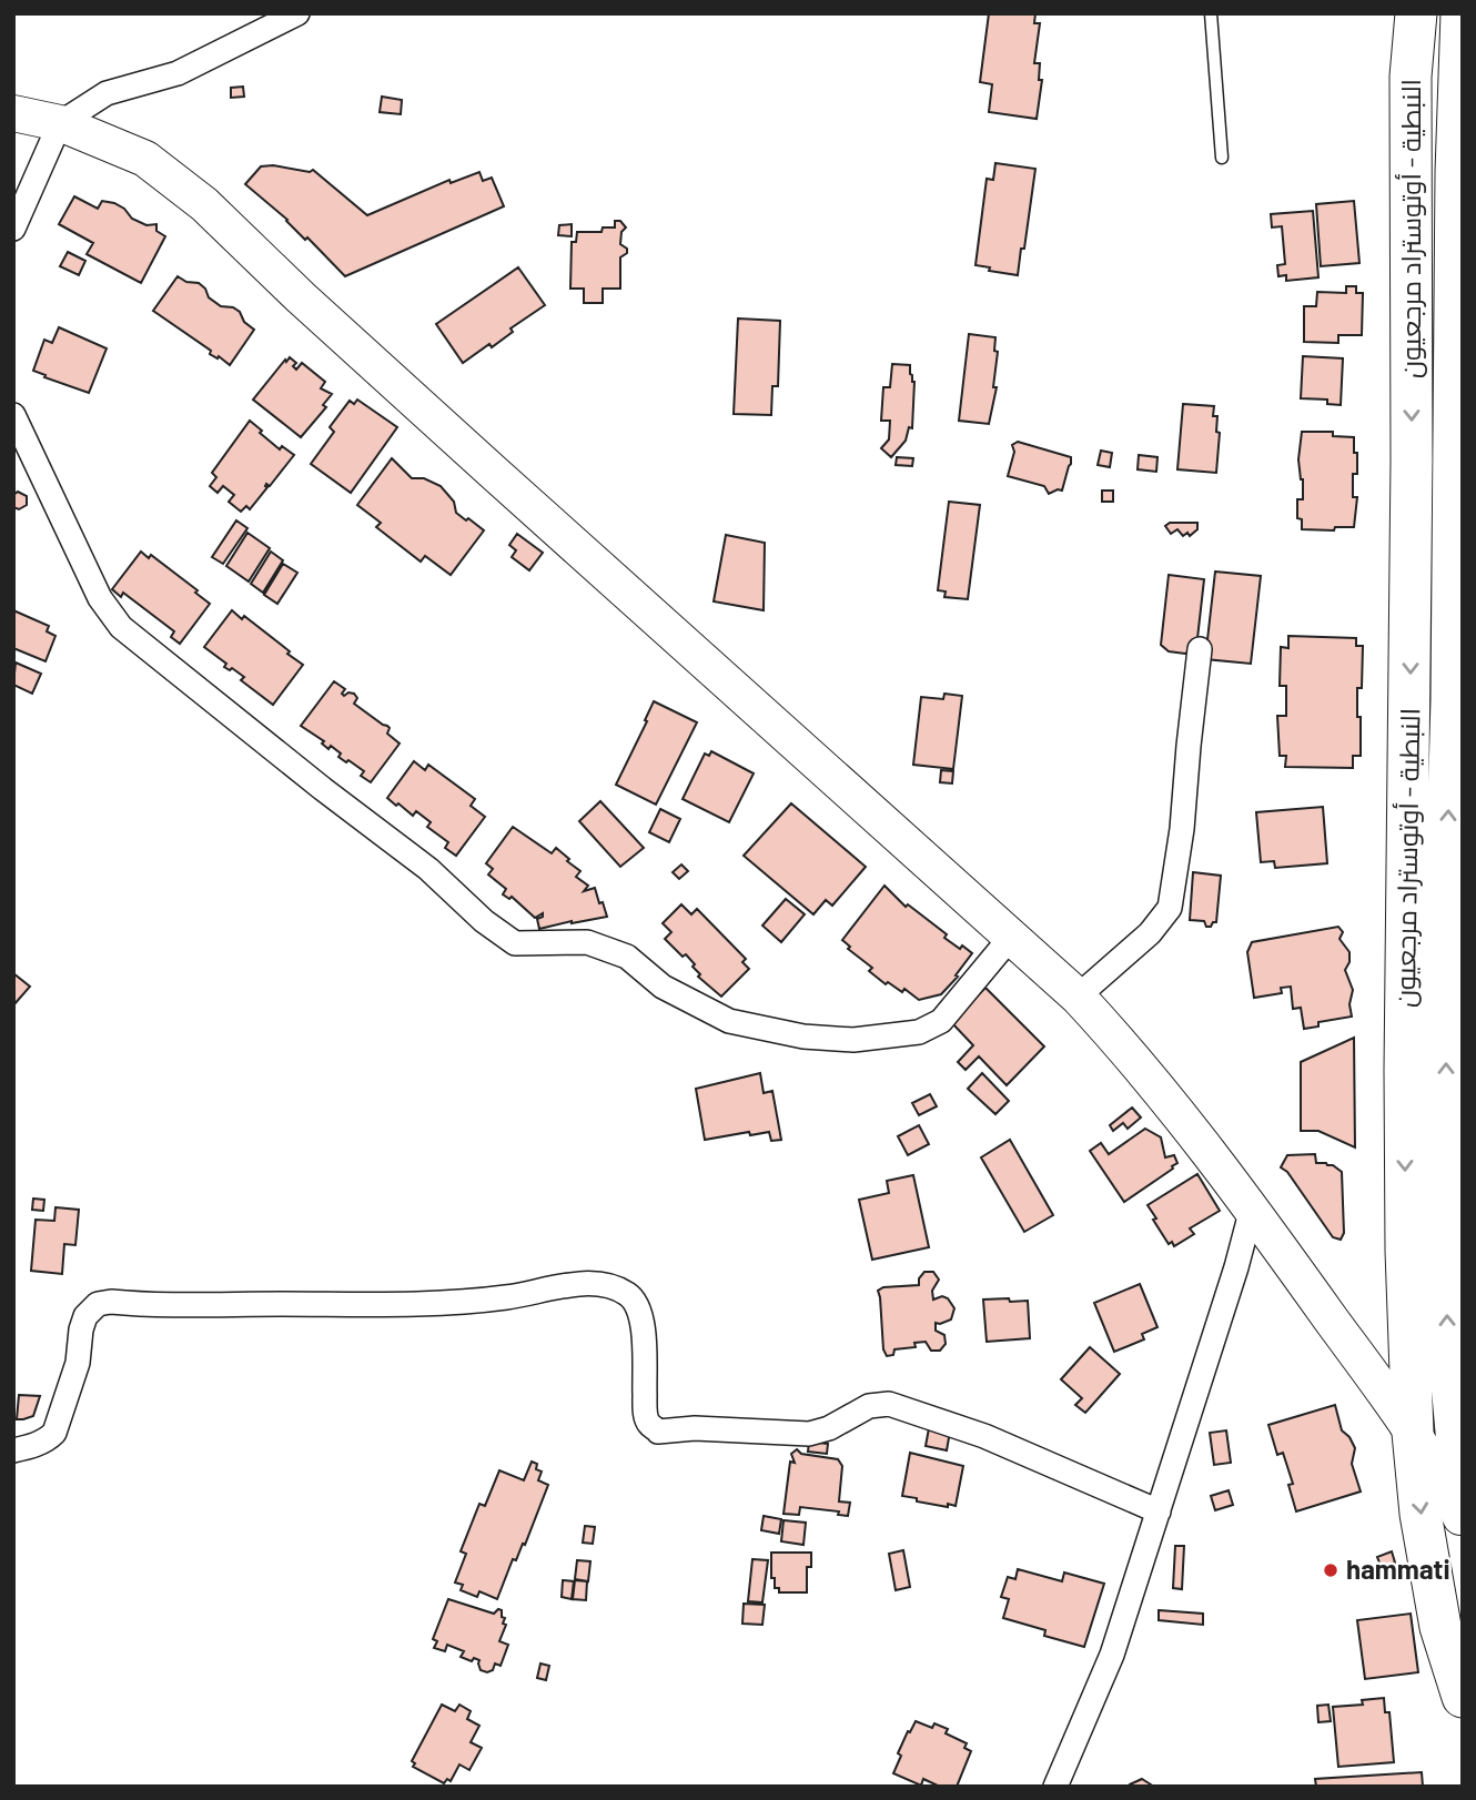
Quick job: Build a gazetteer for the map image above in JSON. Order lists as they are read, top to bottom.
{
  "streets": {
    "highway": ["النبطية - أوتوستراد مرجعيون"]
  },
  "places": ["hammati"]
}
